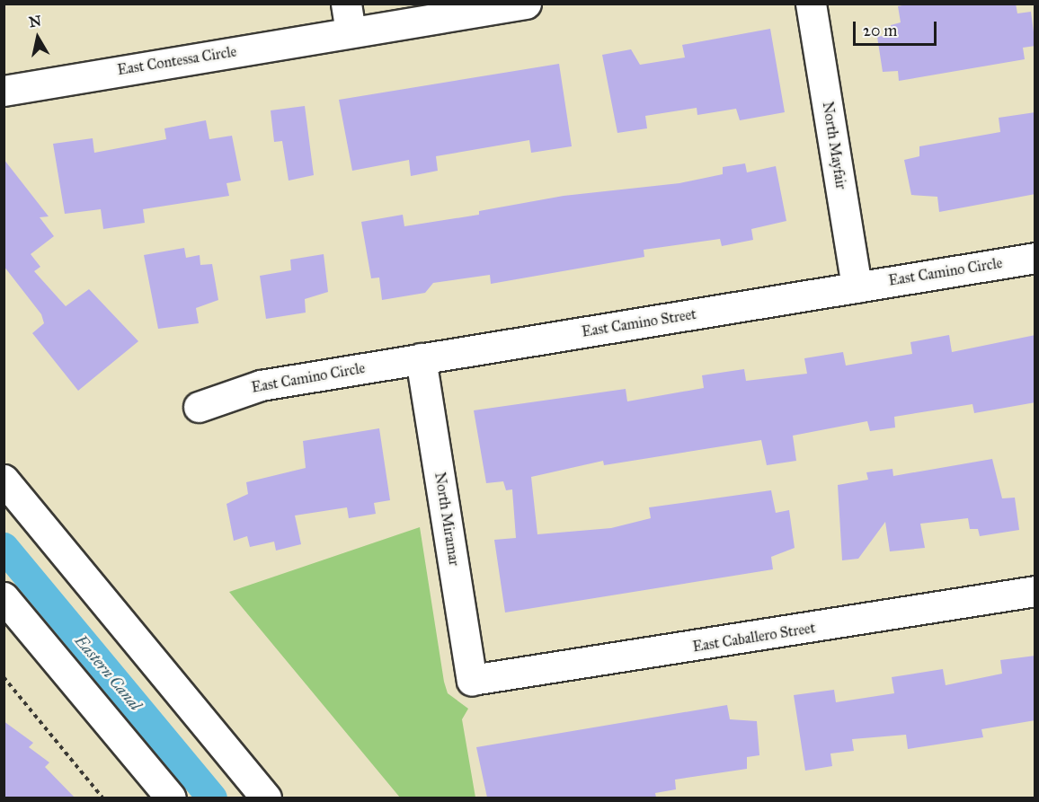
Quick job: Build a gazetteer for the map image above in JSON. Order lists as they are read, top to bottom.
{
  "streets": {
    "street": [
      "East Contessa Circle",
      "North Mayfair",
      "East Camino Circle",
      "East Camino Street",
      "North Miramar",
      "East Caballero Street"
    ]
  },
  "crossings": [
    ["North Mayfair", "East Camino Circle"],
    ["North Mayfair", "East Camino Street"],
    ["East Camino Circle", "East Camino Street"],
    ["East Camino Circle", "North Miramar"],
    ["East Camino Street", "North Miramar"],
    ["North Miramar", "East Caballero Street"]
  ],
  "water": ["Eastern Canal"],
  "scale_bar": "20 m",
  "north": "top"
}
